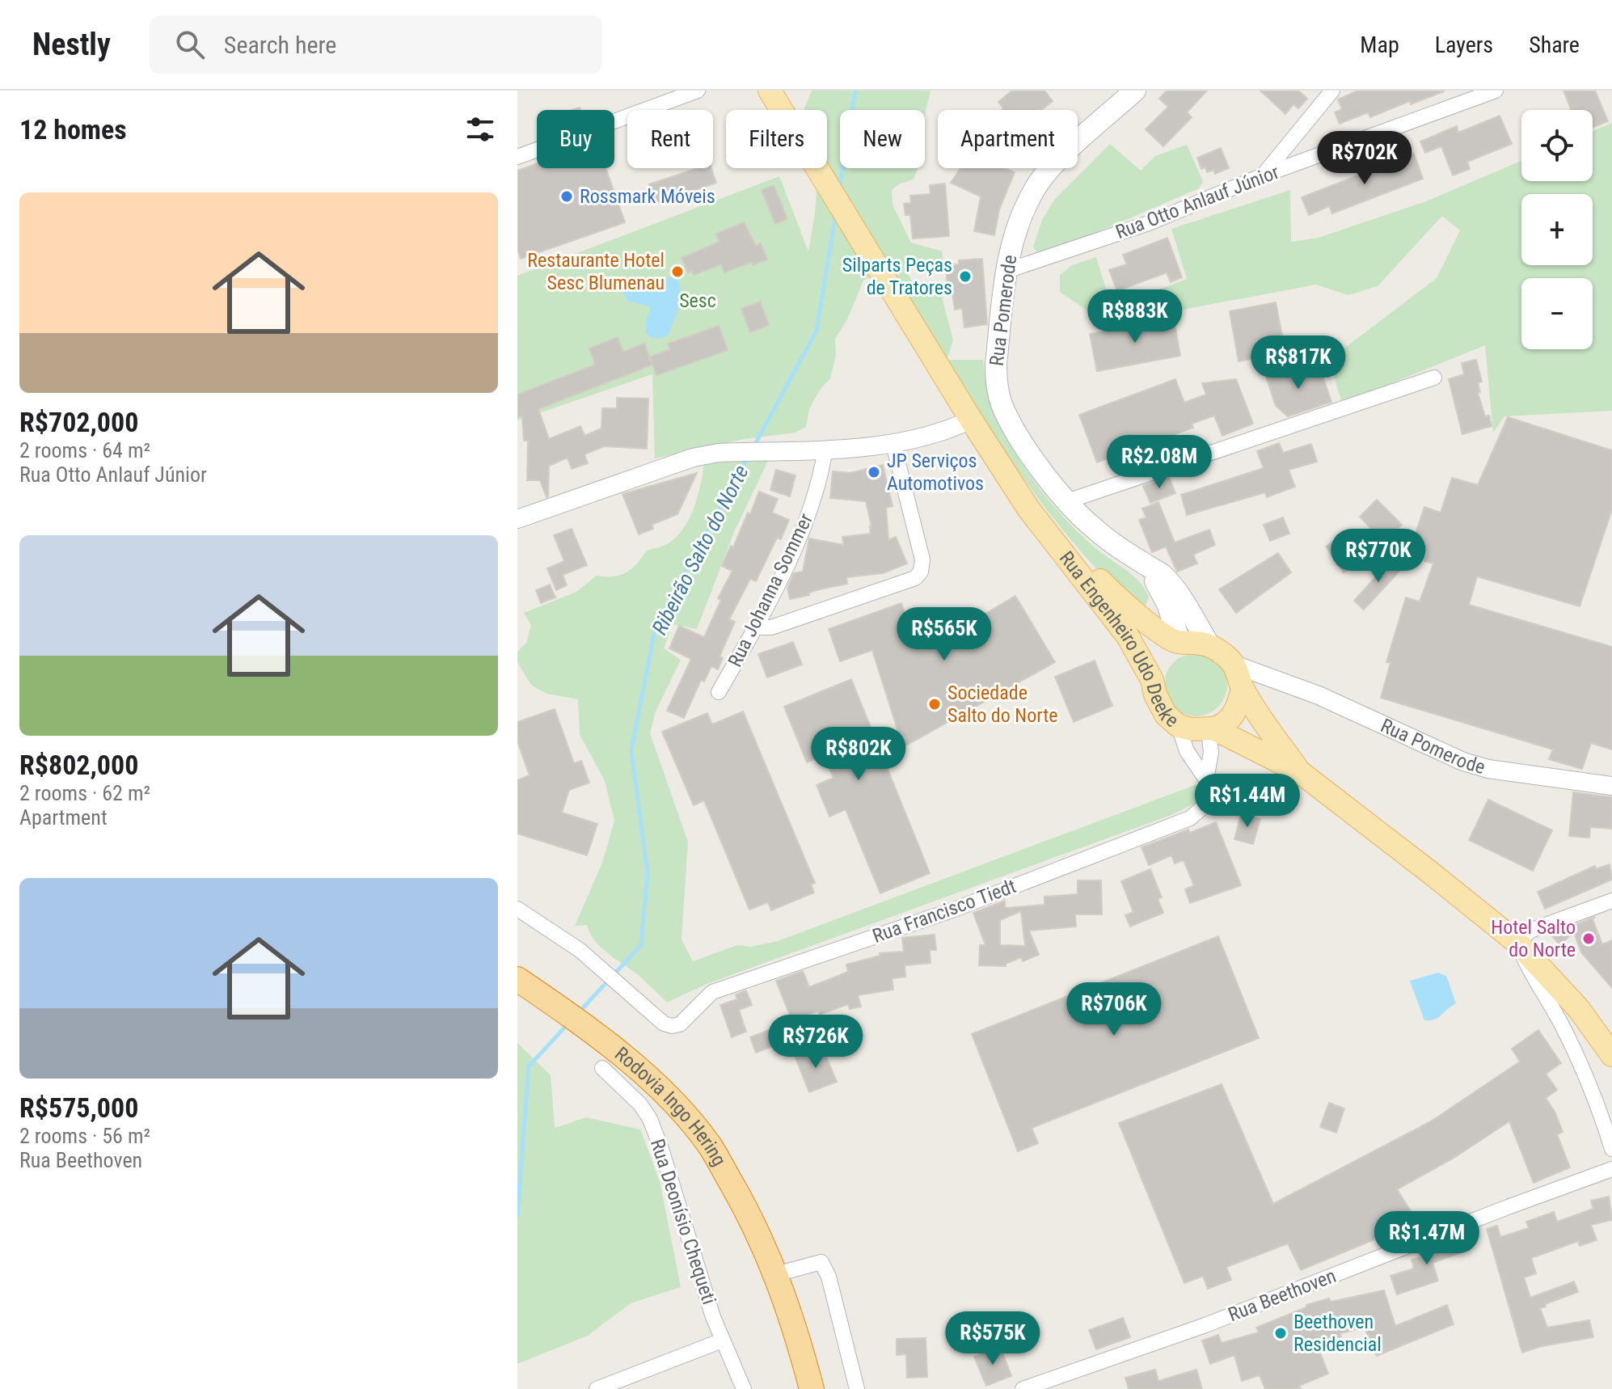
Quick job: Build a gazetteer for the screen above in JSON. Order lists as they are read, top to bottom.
{
  "streets": {
    "highway": ["Rodovia Ingo Hering"],
    "main road": ["Rua Pomerode", "Rua Engenheiro Udo Deeke"],
    "street": [
      "Rua Otto Anlauf Júnior",
      "Rua Johanna Sommer",
      "Rua Francisco Tiedt",
      "Rua Deonísio Chequeti",
      "Rua Beethoven"
    ]
  },
  "crossings": [
    ["Rua Otto Anlauf Júnior", "Rua Pomerode"],
    ["Rua Pomerode", "Rua Engenheiro Udo Deeke"],
    ["Rua Pomerode", "Rua Francisco Tiedt"],
    ["Rua Engenheiro Udo Deeke", "Rua Francisco Tiedt"]
  ],
  "water": ["Ribeirão Salto do Norte"],
  "parks": ["Sesc"],
  "places": [
    "Rossmark Móveis",
    "Restaurante Hotel Sesc Blumenau",
    "Silparts Peças de Tratores",
    "JP Serviços Automotivos",
    "Sociedade Salto do Norte",
    "Hotel Salto do Norte",
    "Beethoven Residencial"
  ],
  "page": {
    "header": "Nestly",
    "search": "Search here",
    "nav": ["Map", "Layers", "Share"],
    "heading": "12 homes",
    "map_buttons": ["+", "−"],
    "chip": [
      "Buy",
      "Rent",
      "Filters",
      "New",
      "Apartment"
    ],
    "price": [
      "R$702K",
      "R$883K",
      "R$817K",
      "R$2.08M",
      "R$770K",
      "R$565K",
      "R$802K",
      "R$1.44M",
      "R$706K",
      "R$726K",
      "R$1.47M",
      "R$575K"
    ],
    "list": [
      {
        "name": "R$702,000",
        "note": "2 rooms · 64 m² · Rua Otto Anlauf Júnior"
      },
      {
        "name": "R$802,000",
        "note": "2 rooms · 62 m² · Apartment"
      },
      {
        "name": "R$575,000",
        "note": "2 rooms · 56 m² · Rua Beethoven"
      }
    ]
  }
}
